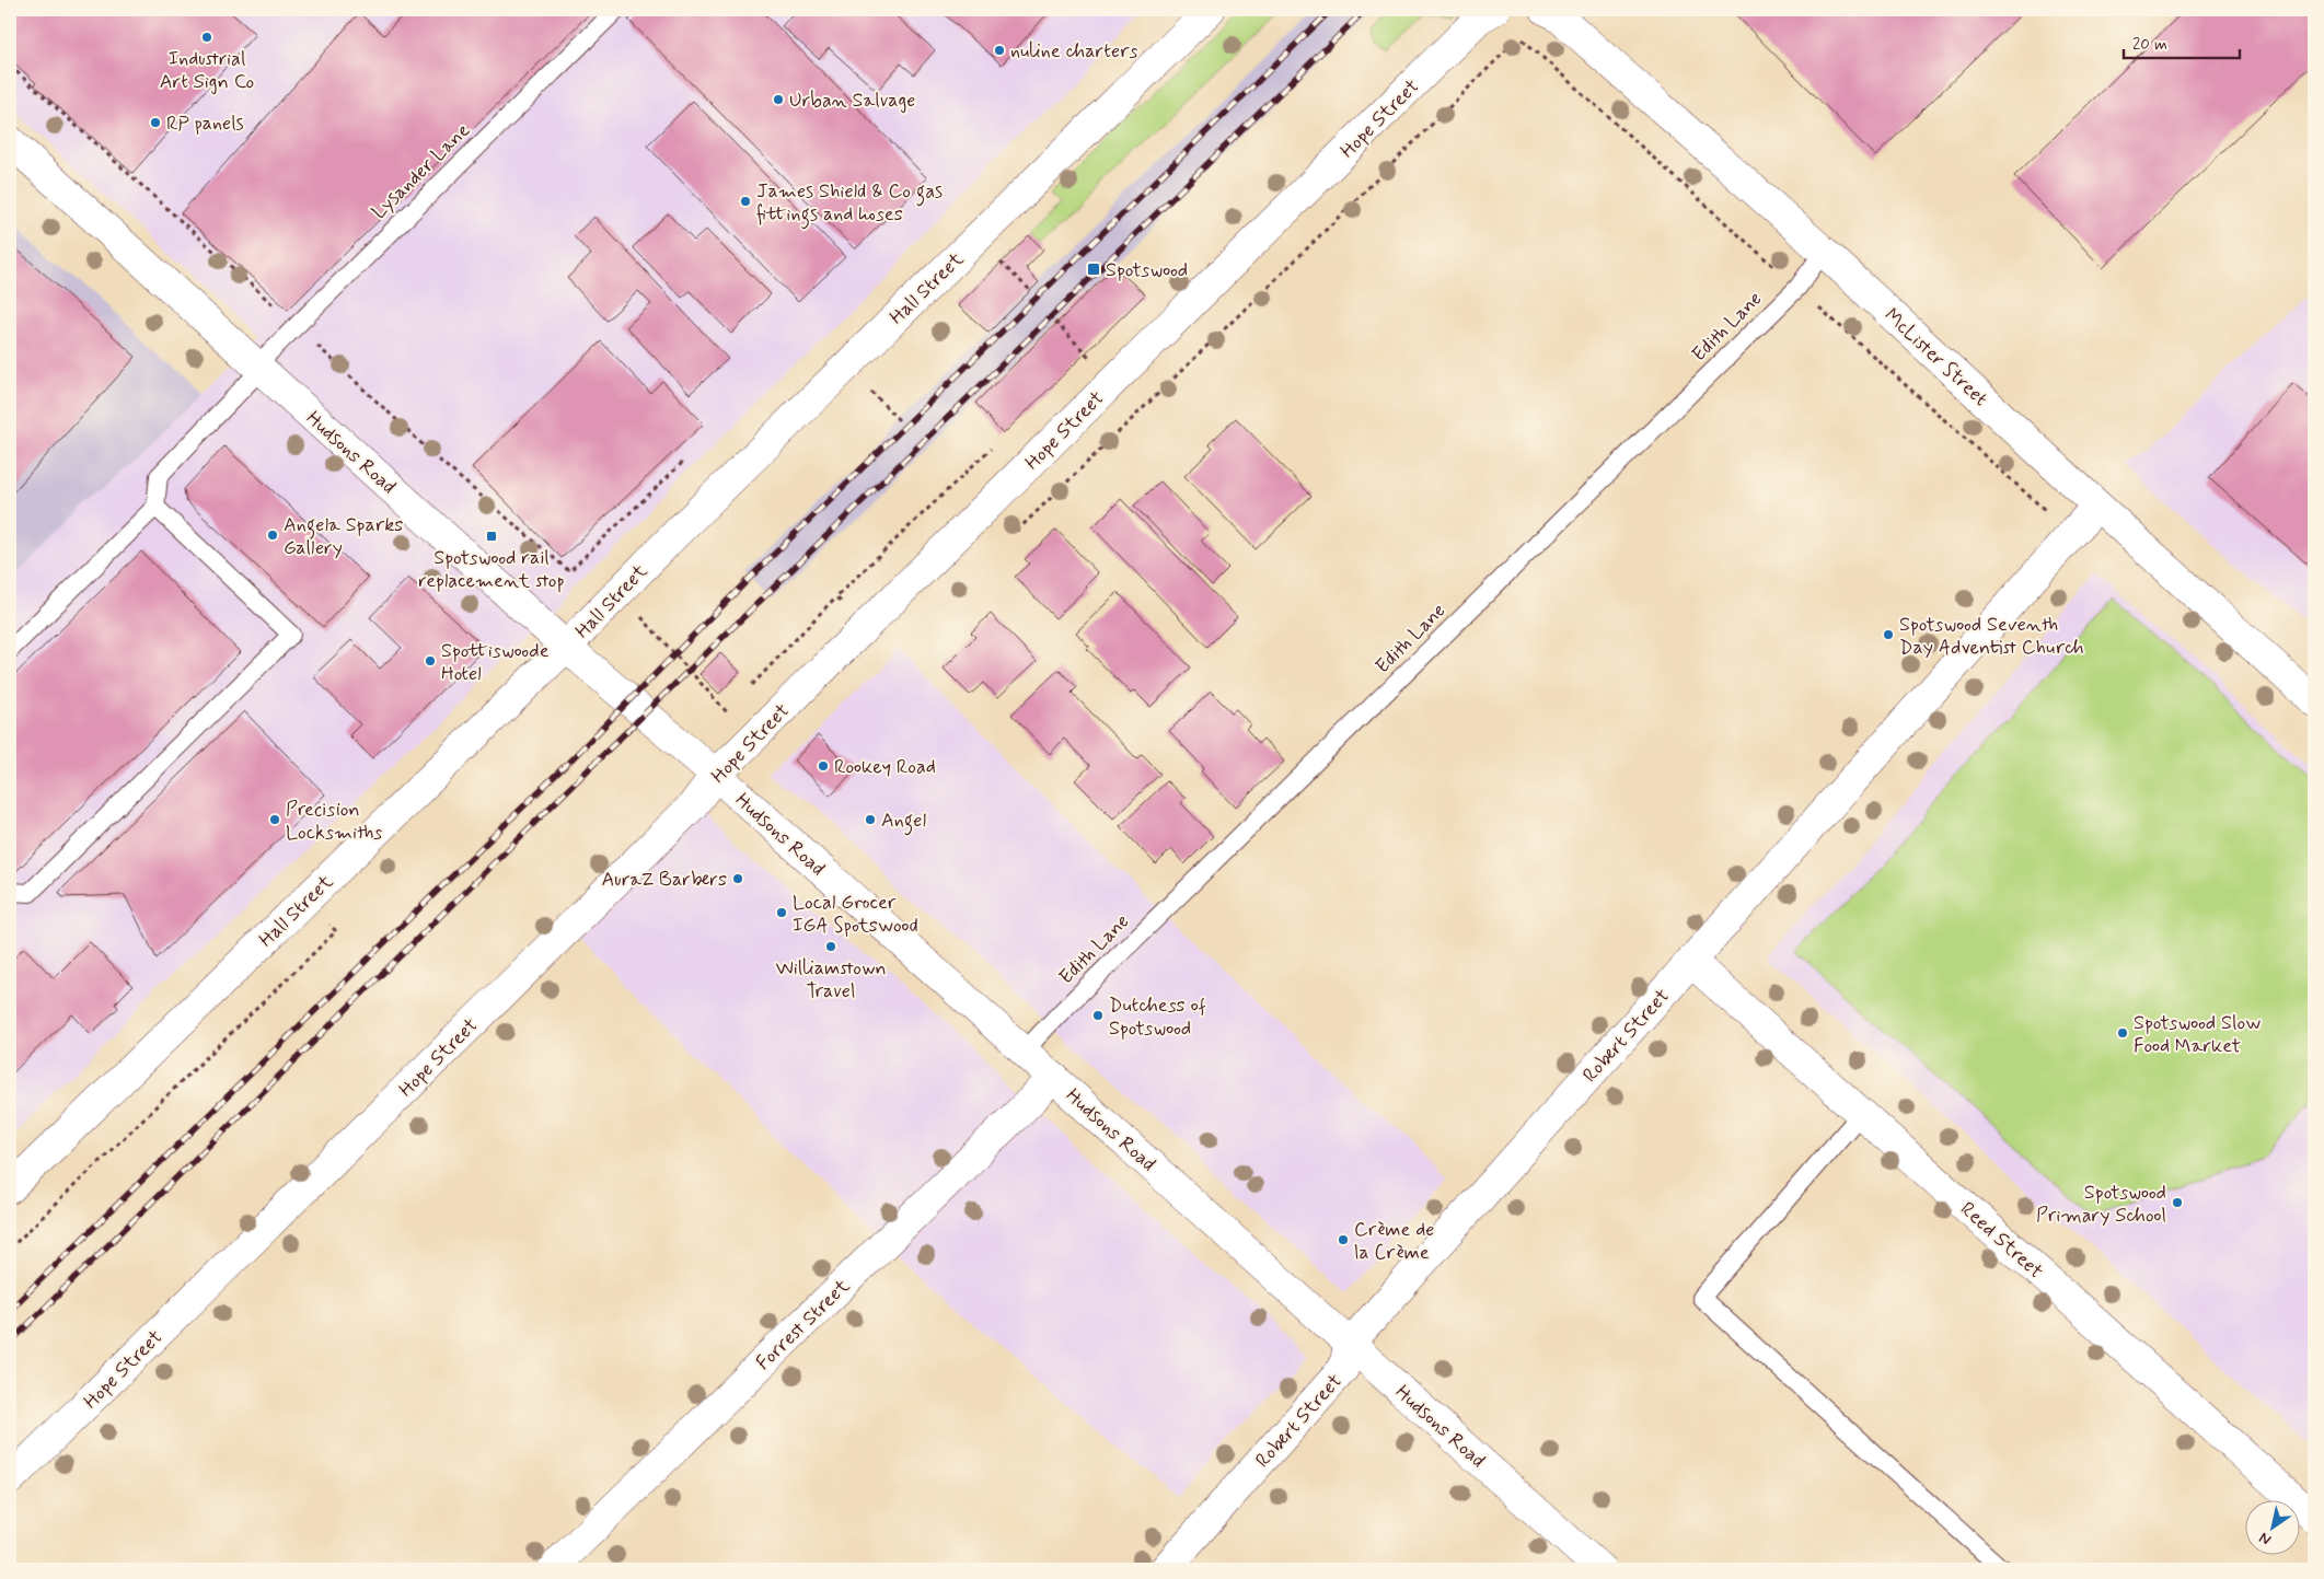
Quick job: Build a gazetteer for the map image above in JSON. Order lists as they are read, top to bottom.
{
  "streets": {
    "street": [
      "Hope Street",
      "Hall Street",
      "McLister Street",
      "Hudsons Road",
      "Robert Street",
      "Reed Street",
      "Forrest Street"
    ],
    "lane": ["Lysander Lane", "Edith Lane"]
  },
  "crossings": [
    ["Hope Street", "Hudsons Road"],
    ["Lysander Lane", "Hudsons Road"],
    ["Hall Street", "Hudsons Road"],
    ["Edith Lane", "McLister Street"],
    ["Edith Lane", "Hudsons Road"],
    ["McLister Street", "Robert Street"],
    ["Hudsons Road", "Robert Street"],
    ["Hudsons Road", "Forrest Street"],
    ["Robert Street", "Reed Street"]
  ],
  "places": {
    "other": [
      "Industrial Art Sign Co",
      "nuline charters",
      "Urban Salvage",
      "RP panels",
      "James Shield & Co gas fittings and hoses",
      "Angela Sparks Gallery",
      "Spotswood Seventh Day Adventist Church",
      "Spottiswoode Hotel",
      "Rookey Road",
      "Precision Locksmiths",
      "Angel",
      "AuraZ Barbers",
      "Local Grocer IGA Spotswood",
      "Williamstown Travel",
      "Dutchess of Spotswood",
      "Spotswood Slow Food Market",
      "Spotswood Primary School",
      "Crème de la Crème"
    ],
    "transit": ["Spotswood", "Spotswood rail replacement stop"]
  },
  "scale_bar": "20 m",
  "north": "bottom left"
}
